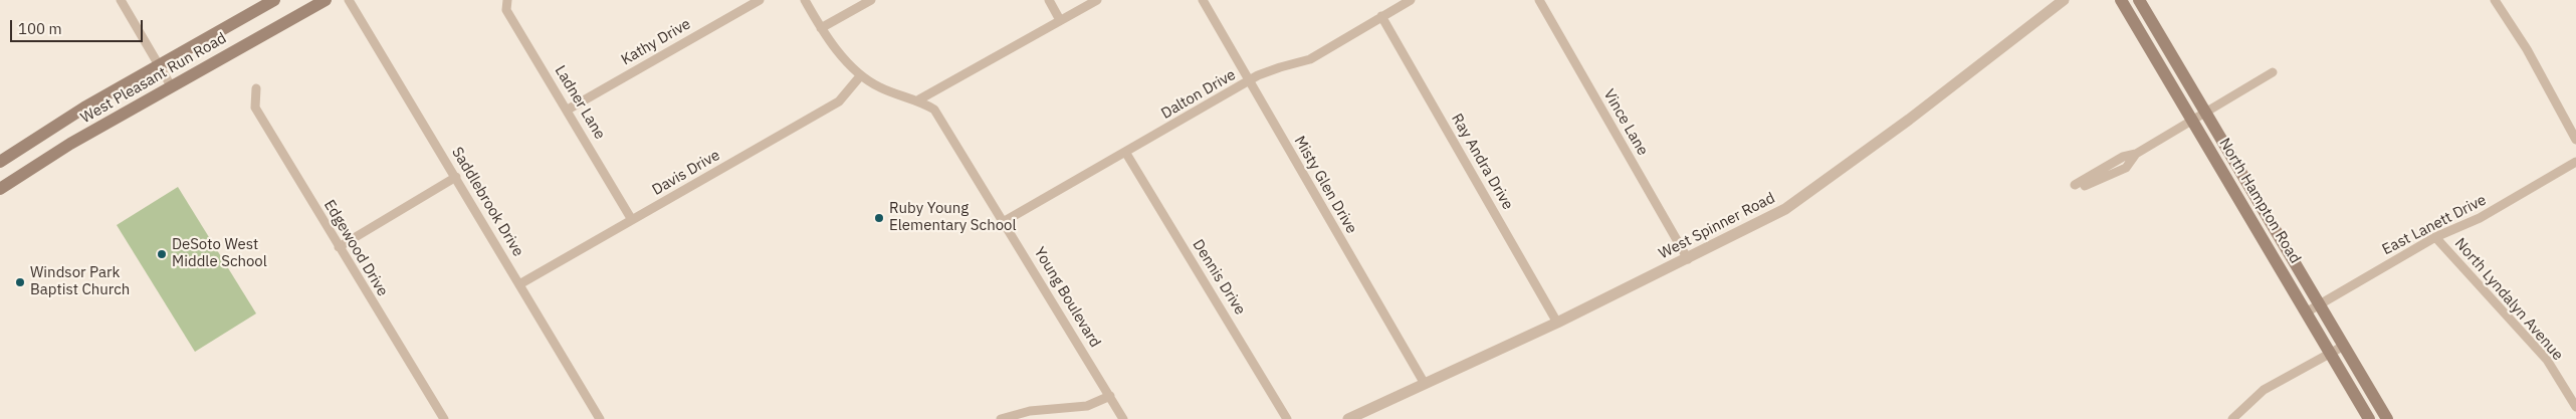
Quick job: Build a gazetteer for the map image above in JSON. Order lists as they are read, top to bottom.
{
  "streets": {
    "main road": ["West Pleasant Run Road", "North Hampton Road"],
    "street": [
      "Kathy Drive",
      "Dalton Drive",
      "Ladner Lane",
      "Vince Lane",
      "Ray Andra Drive",
      "Davis Drive",
      "Misty Glen Drive",
      "Saddlebrook Drive",
      "East Lanett Drive",
      "West Spinner Road",
      "Edgewood Drive",
      "Dennis Drive",
      "Young Boulevard",
      "North Lyndalyn Avenue"
    ]
  },
  "crossings": [
    ["Kathy Drive", "Ladner Lane"],
    ["Dalton Drive", "Ray Andra Drive"],
    ["Dalton Drive", "Misty Glen Drive"],
    ["Dalton Drive", "Dennis Drive"],
    ["Dalton Drive", "Young Boulevard"],
    ["Ladner Lane", "Davis Drive"],
    ["Vince Lane", "West Spinner Road"],
    ["Ray Andra Drive", "West Spinner Road"],
    ["Davis Drive", "Saddlebrook Drive"],
    ["Davis Drive", "Young Boulevard"],
    ["Misty Glen Drive", "West Spinner Road"],
    ["North Hampton Road", "East Lanett Drive"],
    ["East Lanett Drive", "North Lyndalyn Avenue"]
  ],
  "places": ["Ruby Young Elementary School", "DeSoto West Middle School", "Windsor Park Baptist Church"],
  "scale_bar": "100 m"
}
